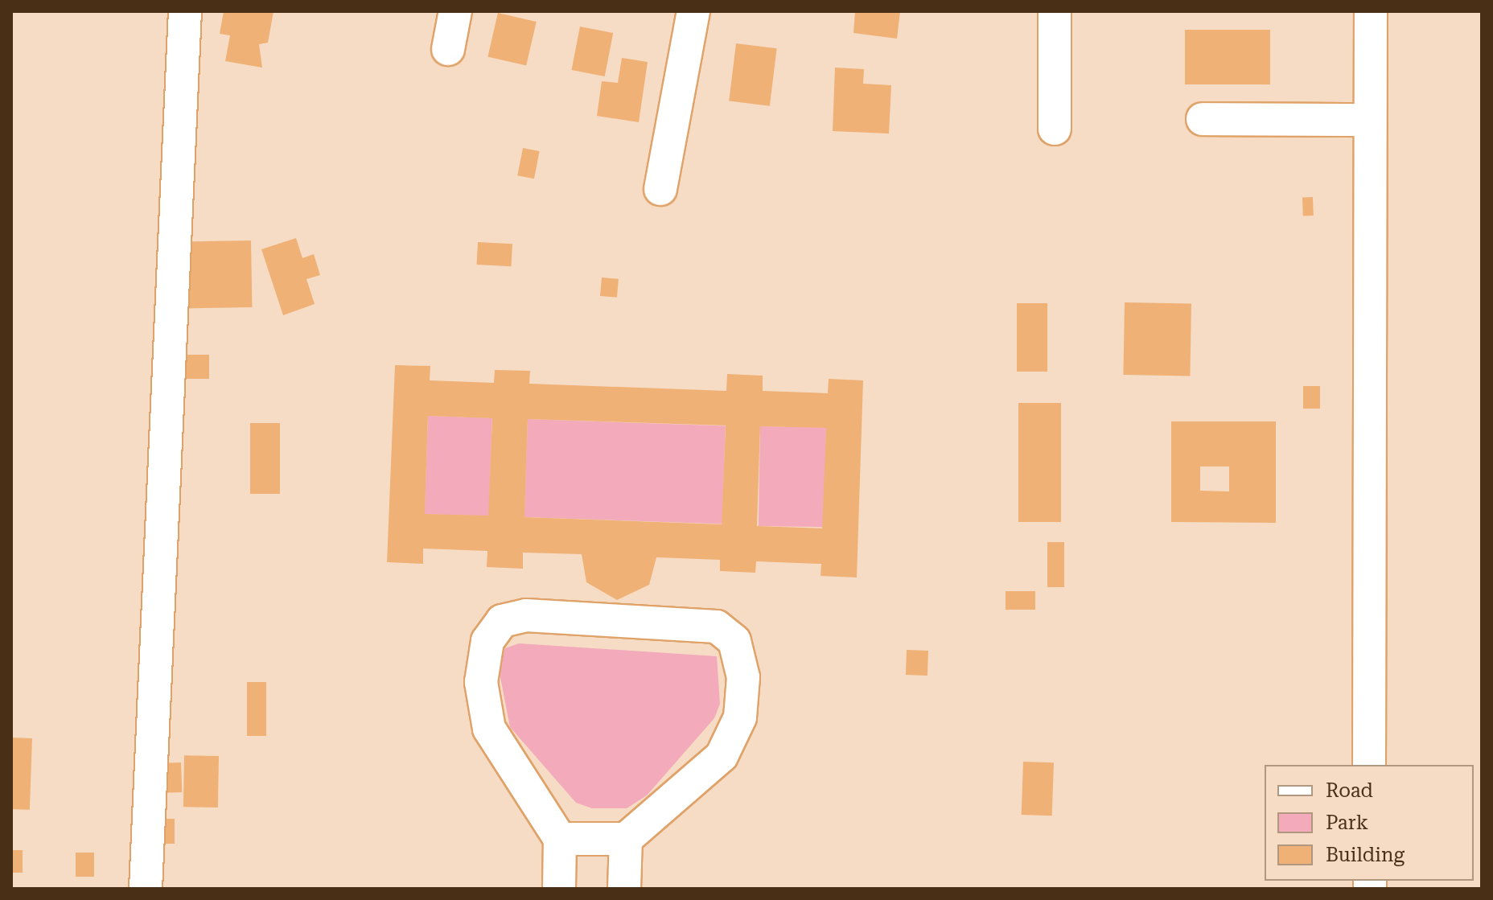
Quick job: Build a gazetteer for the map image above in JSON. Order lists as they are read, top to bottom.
{
  "legend": ["Road", "Park", "Building"]
}
